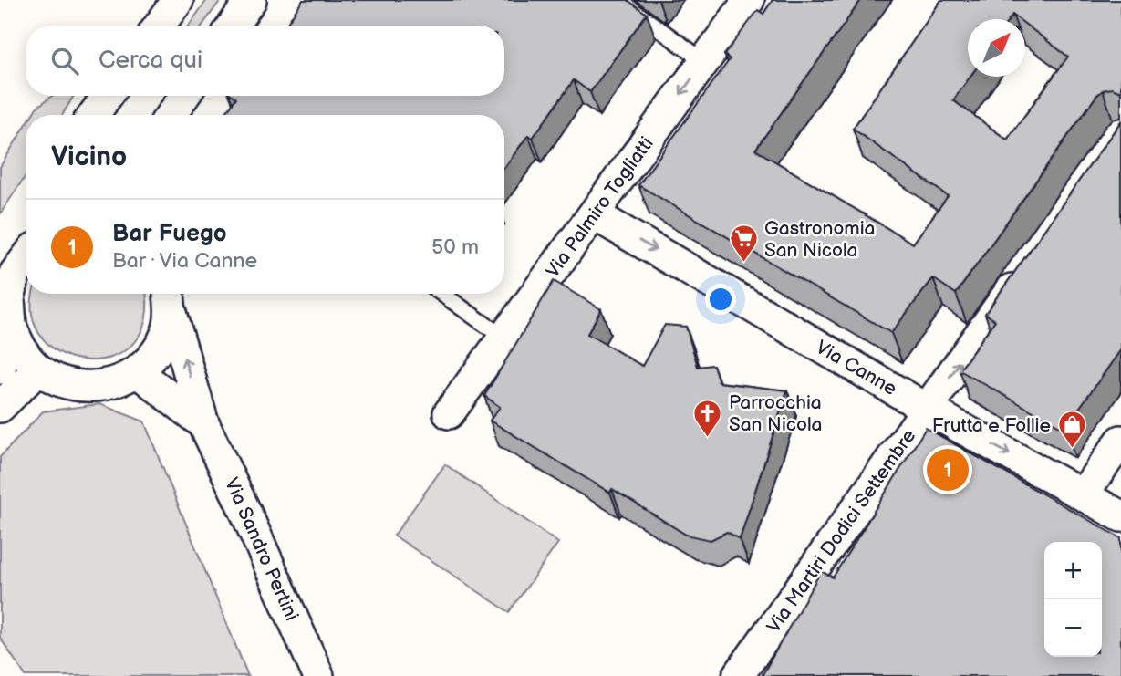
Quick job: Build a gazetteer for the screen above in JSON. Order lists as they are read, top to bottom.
{
  "streets": {
    "street": [
      "Via Palmiro Togliatti",
      "Via Canne",
      "Via Martiri Dodici Settembre",
      "Via Sandro Pertini"
    ]
  },
  "crossings": [
    ["Via Palmiro Togliatti", "Via Canne"],
    ["Via Canne", "Via Martiri Dodici Settembre"]
  ],
  "one_way": ["Via Palmiro Togliatti", "Via Canne"],
  "places": {
    "supermarket": ["Gastronomia San Nicola"],
    "church": ["Parrocchia San Nicola"],
    "shop": ["Frutta e Follie"]
  },
  "north": "top right",
  "page": {
    "search": "Cerca qui",
    "heading": "Vicino",
    "list": [
      {
        "mark": "1",
        "name": "Bar Fuego",
        "note": "Bar · Via Canne",
        "value": "50 m"
      }
    ],
    "pins": "1",
    "map_buttons": ["+", "−"]
  }
}
